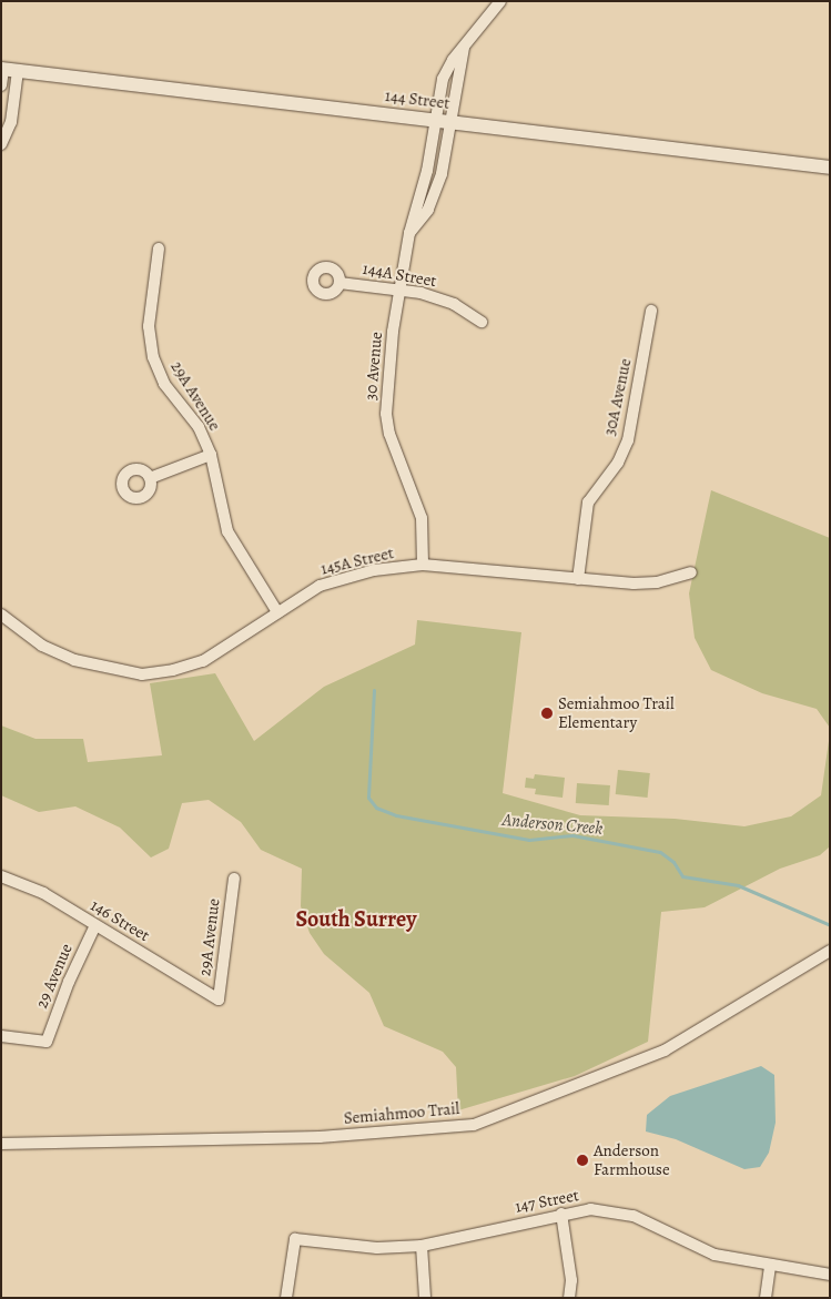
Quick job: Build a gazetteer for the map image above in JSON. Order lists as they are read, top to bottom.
{
  "streets": {
    "street": [
      "144 Street",
      "144A Street",
      "30 Avenue",
      "29A Avenue",
      "30A Avenue",
      "145A Street",
      "146 Street",
      "29 Avenue",
      "Semiahmoo Trail",
      "147 Street"
    ]
  },
  "crossings": [
    ["144 Street", "30 Avenue"],
    ["144A Street", "30 Avenue"],
    ["30 Avenue", "145A Street"],
    ["29A Avenue", "145A Street"],
    ["29A Avenue", "146 Street"],
    ["30A Avenue", "145A Street"],
    ["146 Street", "29 Avenue"]
  ],
  "districts": ["South Surrey"],
  "water": ["Anderson Creek"],
  "places": ["Semiahmoo Trail Elementary", "Anderson Farmhouse"]
}
